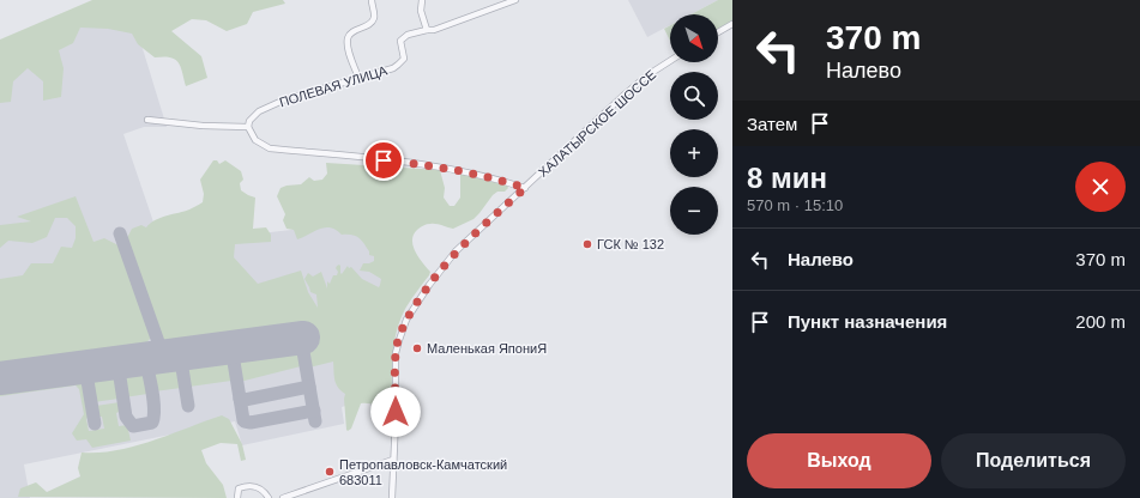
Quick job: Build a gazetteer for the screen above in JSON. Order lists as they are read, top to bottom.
{
  "streets": {
    "street": ["ПОЛЕВАЯ УЛИЦА", "ХАЛАТЫРСКОЕ ШОССЕ"]
  },
  "places": ["ГСК № 132", "Маленькая ЯпониЯ", "Петропавловск-Камчатский 683011"],
  "north": "bottom right",
  "page": {
    "turn": ["370 m", "Налево"],
    "map_buttons": ["+", "−"],
    "then": "Затем",
    "heading": ["8 мин", "570 m · 15:10"],
    "list": [
      {
        "name": "Налево",
        "value": "370 m"
      },
      {
        "name": "Пункт назначения",
        "value": "200 m"
      }
    ],
    "buttons": ["Выход", "Поделиться"]
  }
}
